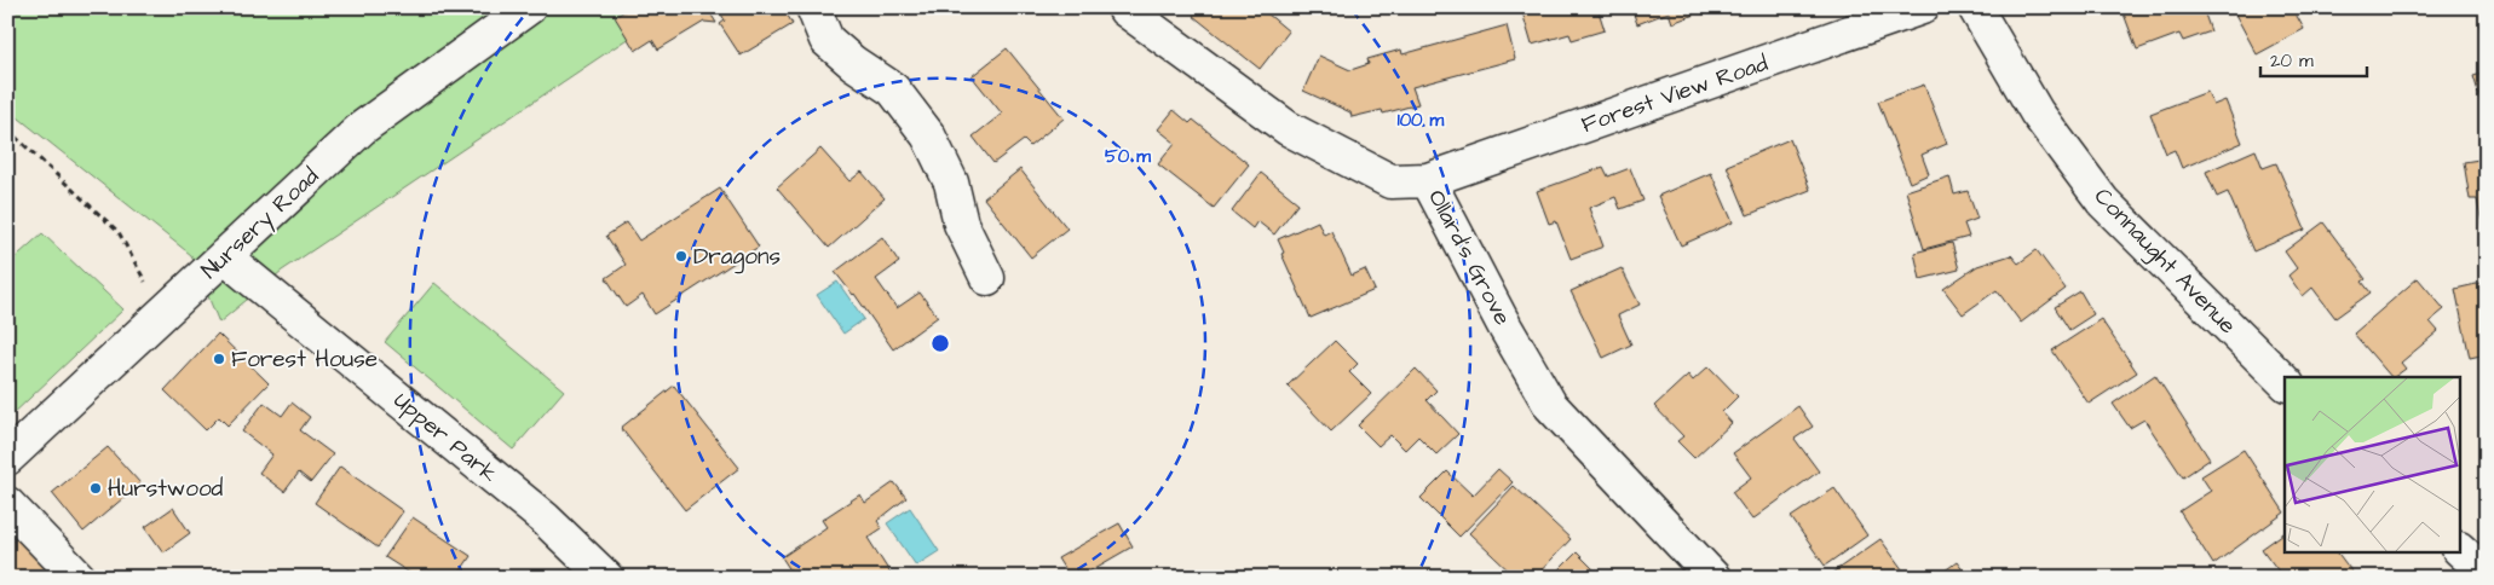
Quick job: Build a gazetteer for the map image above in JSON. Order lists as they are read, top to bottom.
{
  "streets": {
    "street": [
      "Forest View Road",
      "Nursery Road",
      "Ollard's Grove",
      "Connaught Avenue",
      "Upper Park"
    ]
  },
  "crossings": [
    ["Forest View Road", "Ollard's Grove"],
    ["Nursery Road", "Upper Park"]
  ],
  "places": ["Dragons", "Forest House", "Hurstwood"],
  "scale_bar": "20 m",
  "rings": ["100 m", "50 m"]
}
